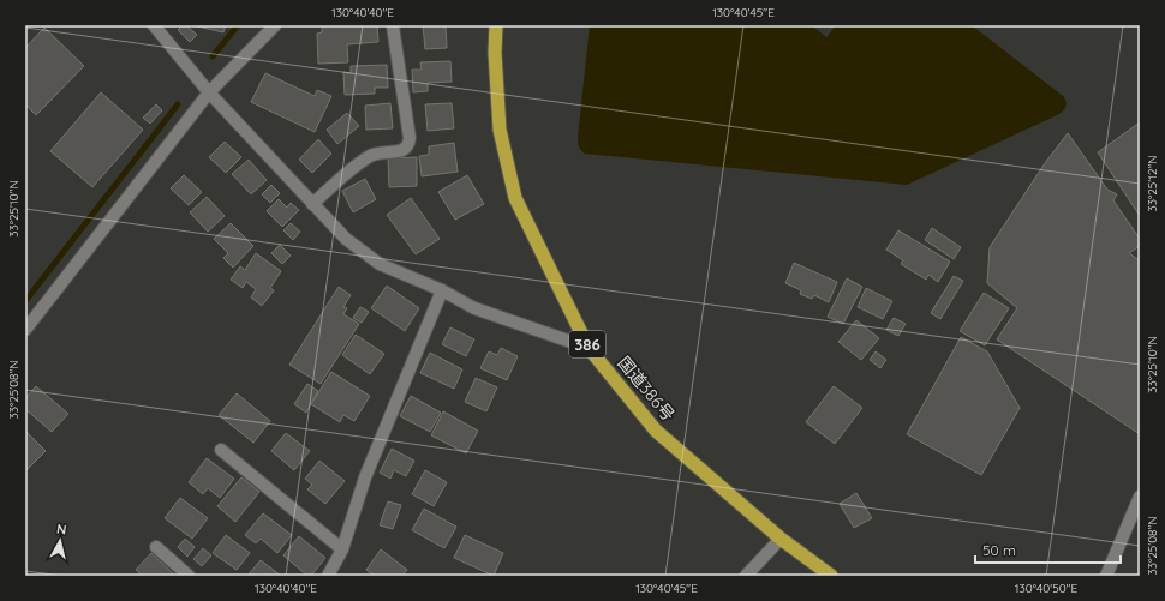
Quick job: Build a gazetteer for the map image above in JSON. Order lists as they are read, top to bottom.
{
  "streets": {
    "highway": ["386", "国道386号"]
  },
  "scale_bar": "50 m",
  "north": "top",
  "coordinates": [
    "130°40'40\"E",
    "130°40'45\"E",
    "33°25'12\"N",
    "33°25'10\"N",
    "33°25'08\"N",
    "130°40'50\"E"
  ]
}
